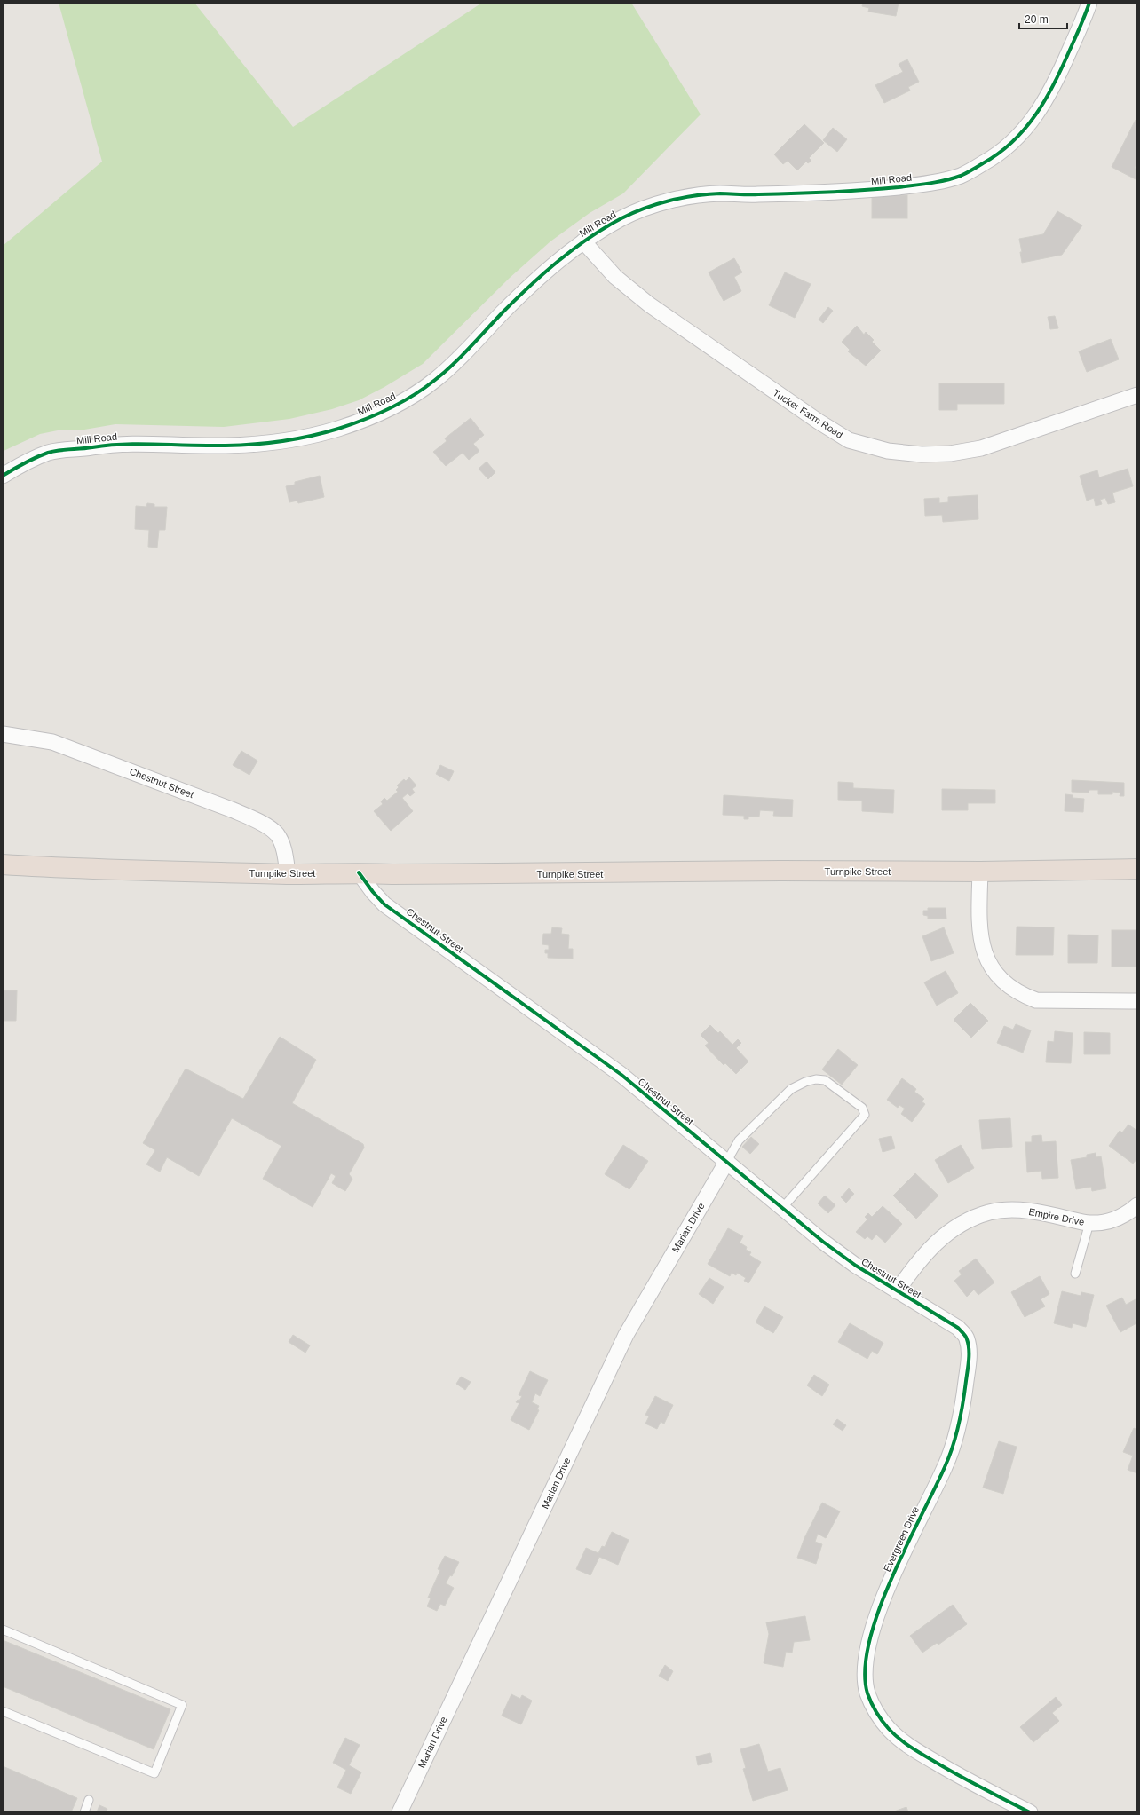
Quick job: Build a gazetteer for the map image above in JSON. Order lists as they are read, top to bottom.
{
  "streets": {
    "highway": ["Turnpike Street"],
    "street": [
      "Mill Road",
      "Tucker Farm Road",
      "Chestnut Street",
      "Empire Drive",
      "Marian Drive",
      "Evergreen Drive"
    ]
  },
  "crossings": [
    ["Mill Road", "Tucker Farm Road"],
    ["Chestnut Street", "Turnpike Street"],
    ["Chestnut Street", "Empire Drive"],
    ["Chestnut Street", "Marian Drive"],
    ["Chestnut Street", "Evergreen Drive"]
  ],
  "scale_bar": "20 m"
}
